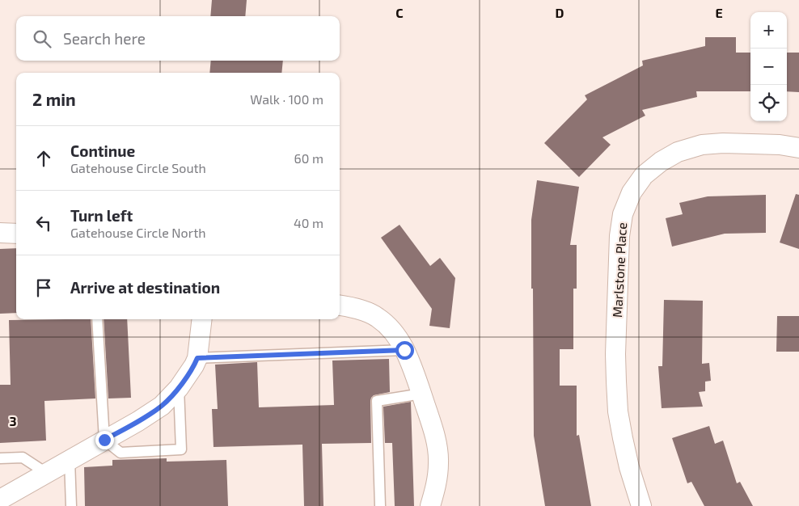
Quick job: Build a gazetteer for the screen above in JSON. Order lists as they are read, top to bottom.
{
  "streets": {
    "street": ["Marlstone Place"]
  },
  "page": {
    "map_buttons": ["+", "−"],
    "search": "Search here",
    "heading": ["2 min", "Walk · 100 m"],
    "list": [
      ["Continue", "Gatehouse Circle South", "60 m"],
      ["Turn left", "Gatehouse Circle North", "40 m"],
      "Arrive at destination"
    ]
  },
  "grid": {
    "columns": ["C", "D", "E"],
    "rows": ["3"]
  }
}
